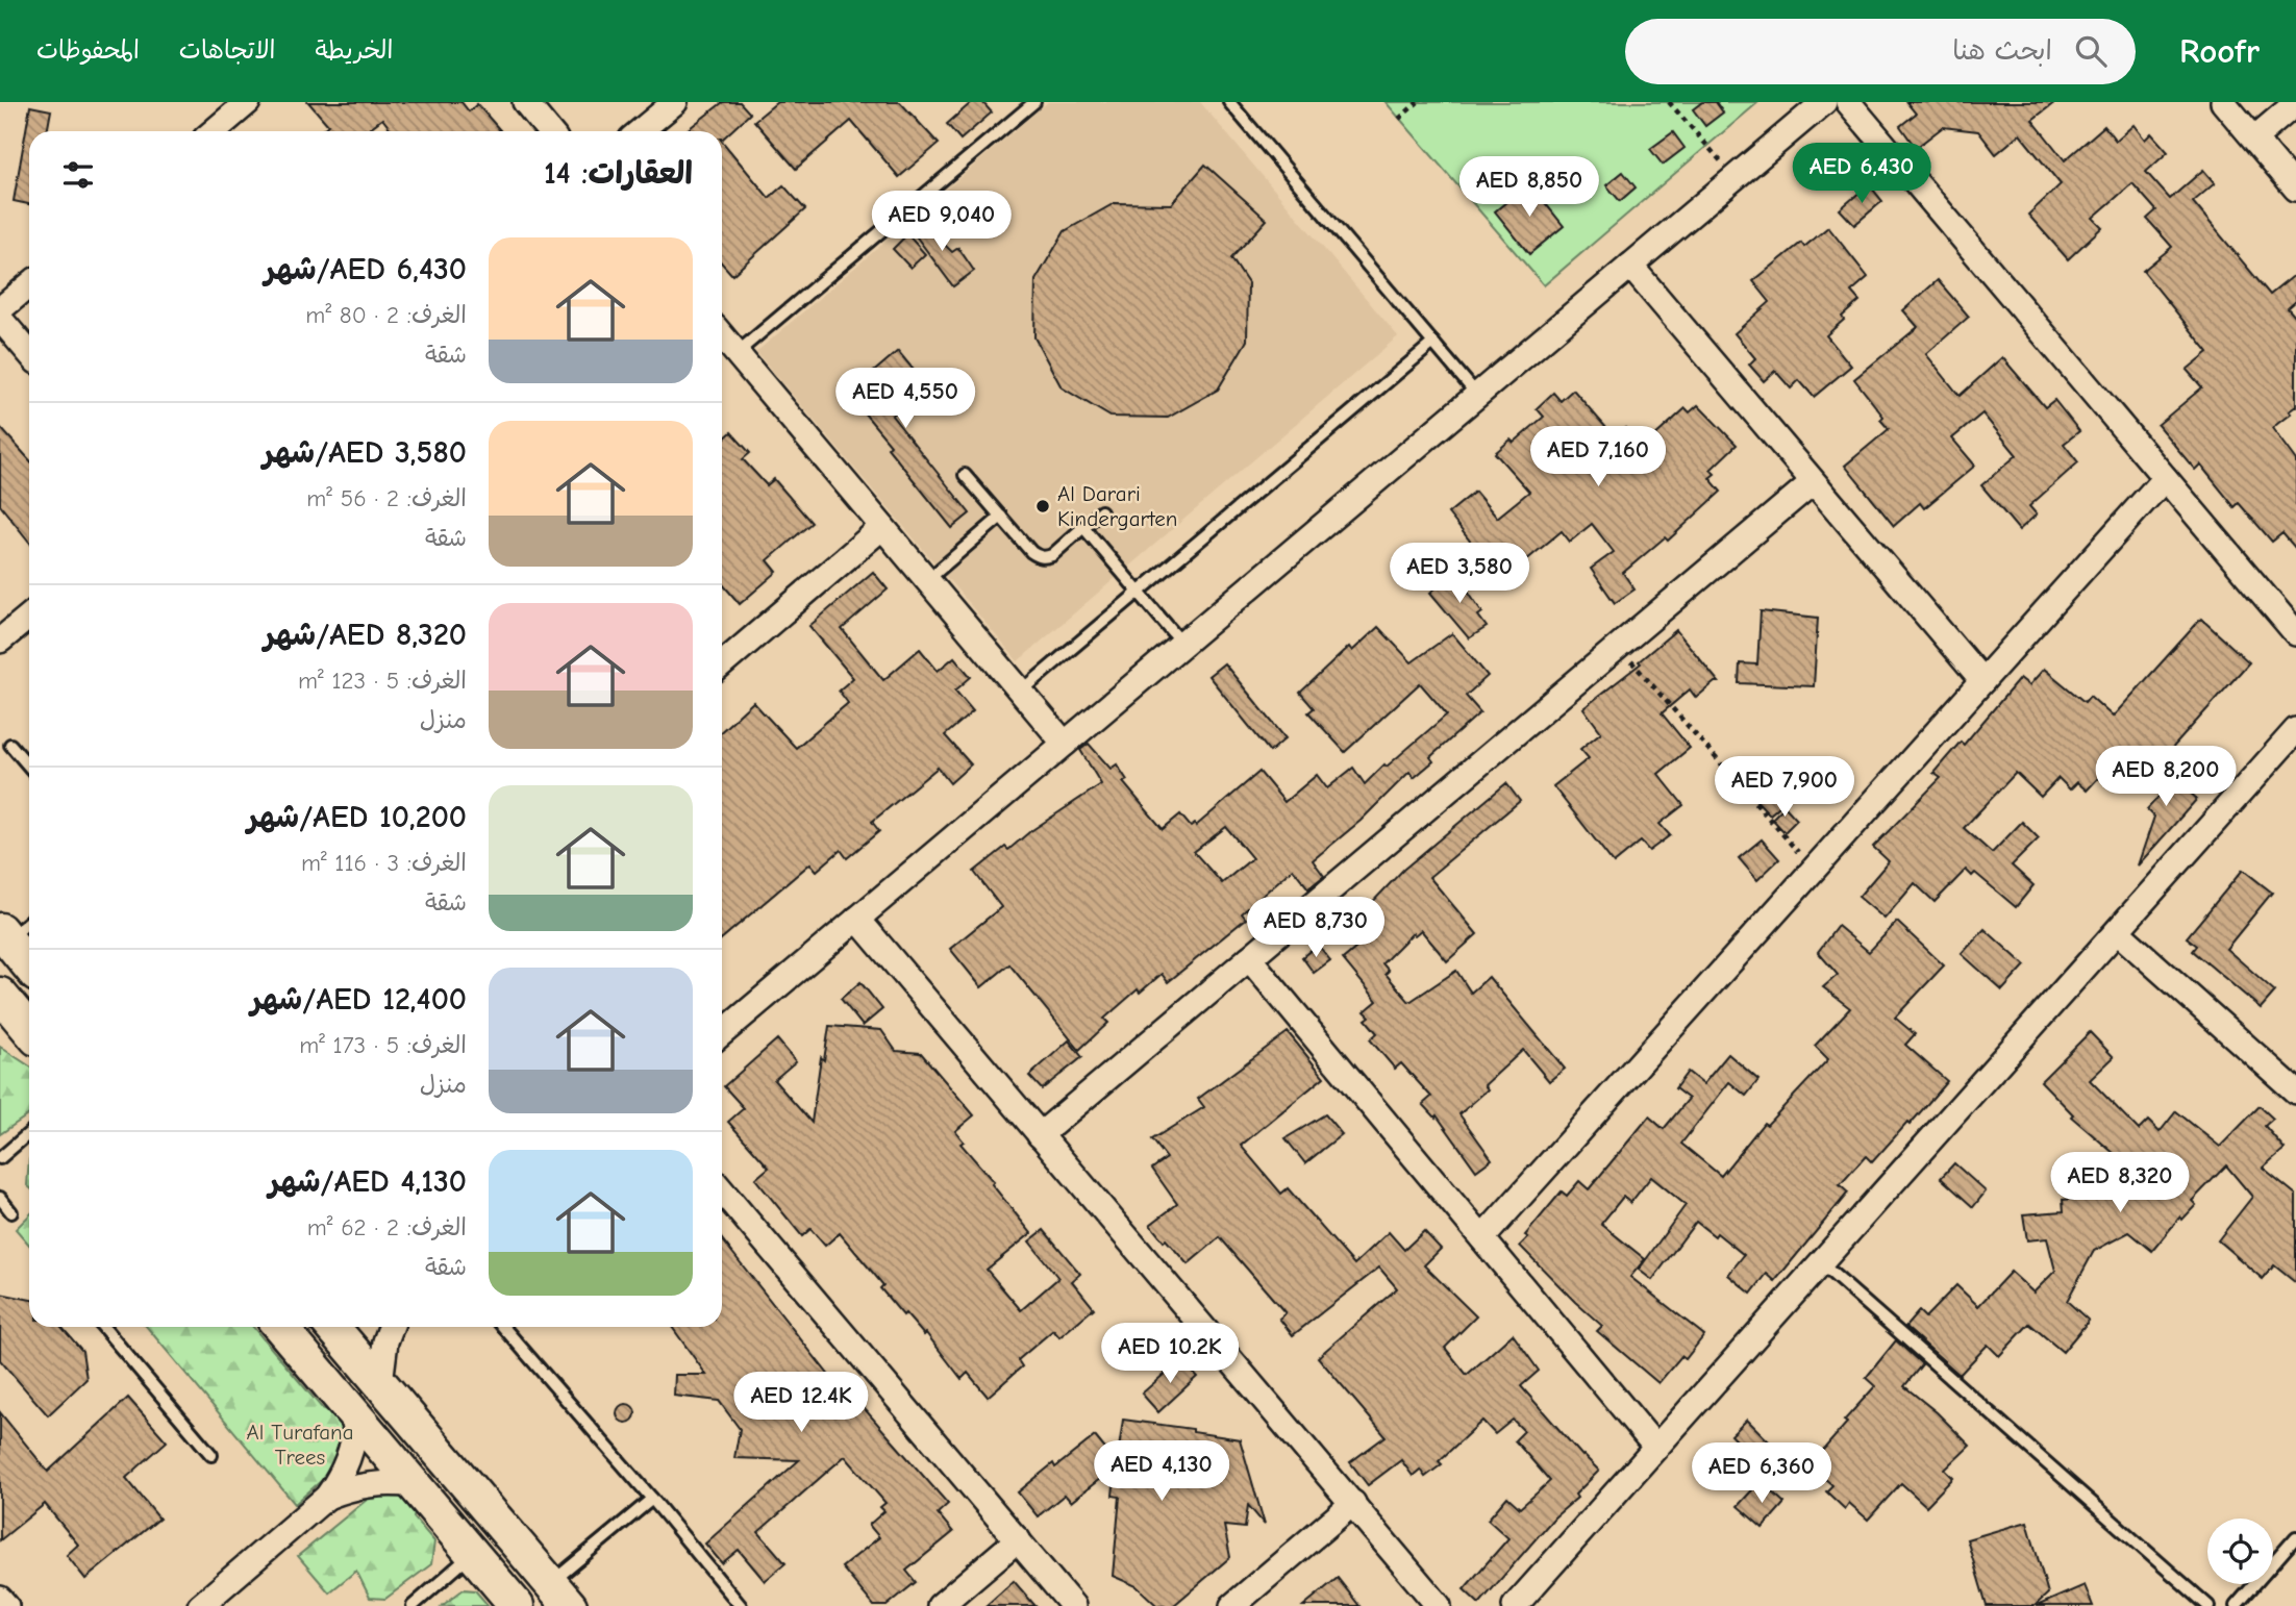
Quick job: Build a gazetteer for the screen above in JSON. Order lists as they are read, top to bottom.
{
  "parks": ["Al Turafana Trees"],
  "places": ["Al Darari Kindergarten"],
  "page": {
    "header": "Roofr",
    "search": "ابحث هنا",
    "nav": ["الخريطة", "الاتجاهات", "المحفوظات"],
    "heading": "العقارات: 14",
    "price": [
      "AED 6,430",
      "AED 8,850",
      "AED 9,040",
      "AED 4,550",
      "AED 7,160",
      "AED 3,580",
      "AED 8,200",
      "AED 7,900",
      "AED 8,730",
      "AED 8,320",
      "AED 10.2K",
      "AED 12.4K",
      "AED 4,130",
      "AED 6,360"
    ],
    "list": [
      {
        "name": "AED 6,430/شهر",
        "note": "الغرف: 2 · 80 m² · شقة"
      },
      {
        "name": "AED 3,580/شهر",
        "note": "الغرف: 2 · 56 m² · شقة"
      },
      {
        "name": "AED 8,320/شهر",
        "note": "الغرف: 5 · 123 m² · منزل"
      },
      {
        "name": "AED 10,200/شهر",
        "note": "الغرف: 3 · 116 m² · شقة"
      },
      {
        "name": "AED 12,400/شهر",
        "note": "الغرف: 5 · 173 m² · منزل"
      },
      {
        "name": "AED 4,130/شهر",
        "note": "الغرف: 2 · 62 m² · شقة"
      }
    ]
  }
}
